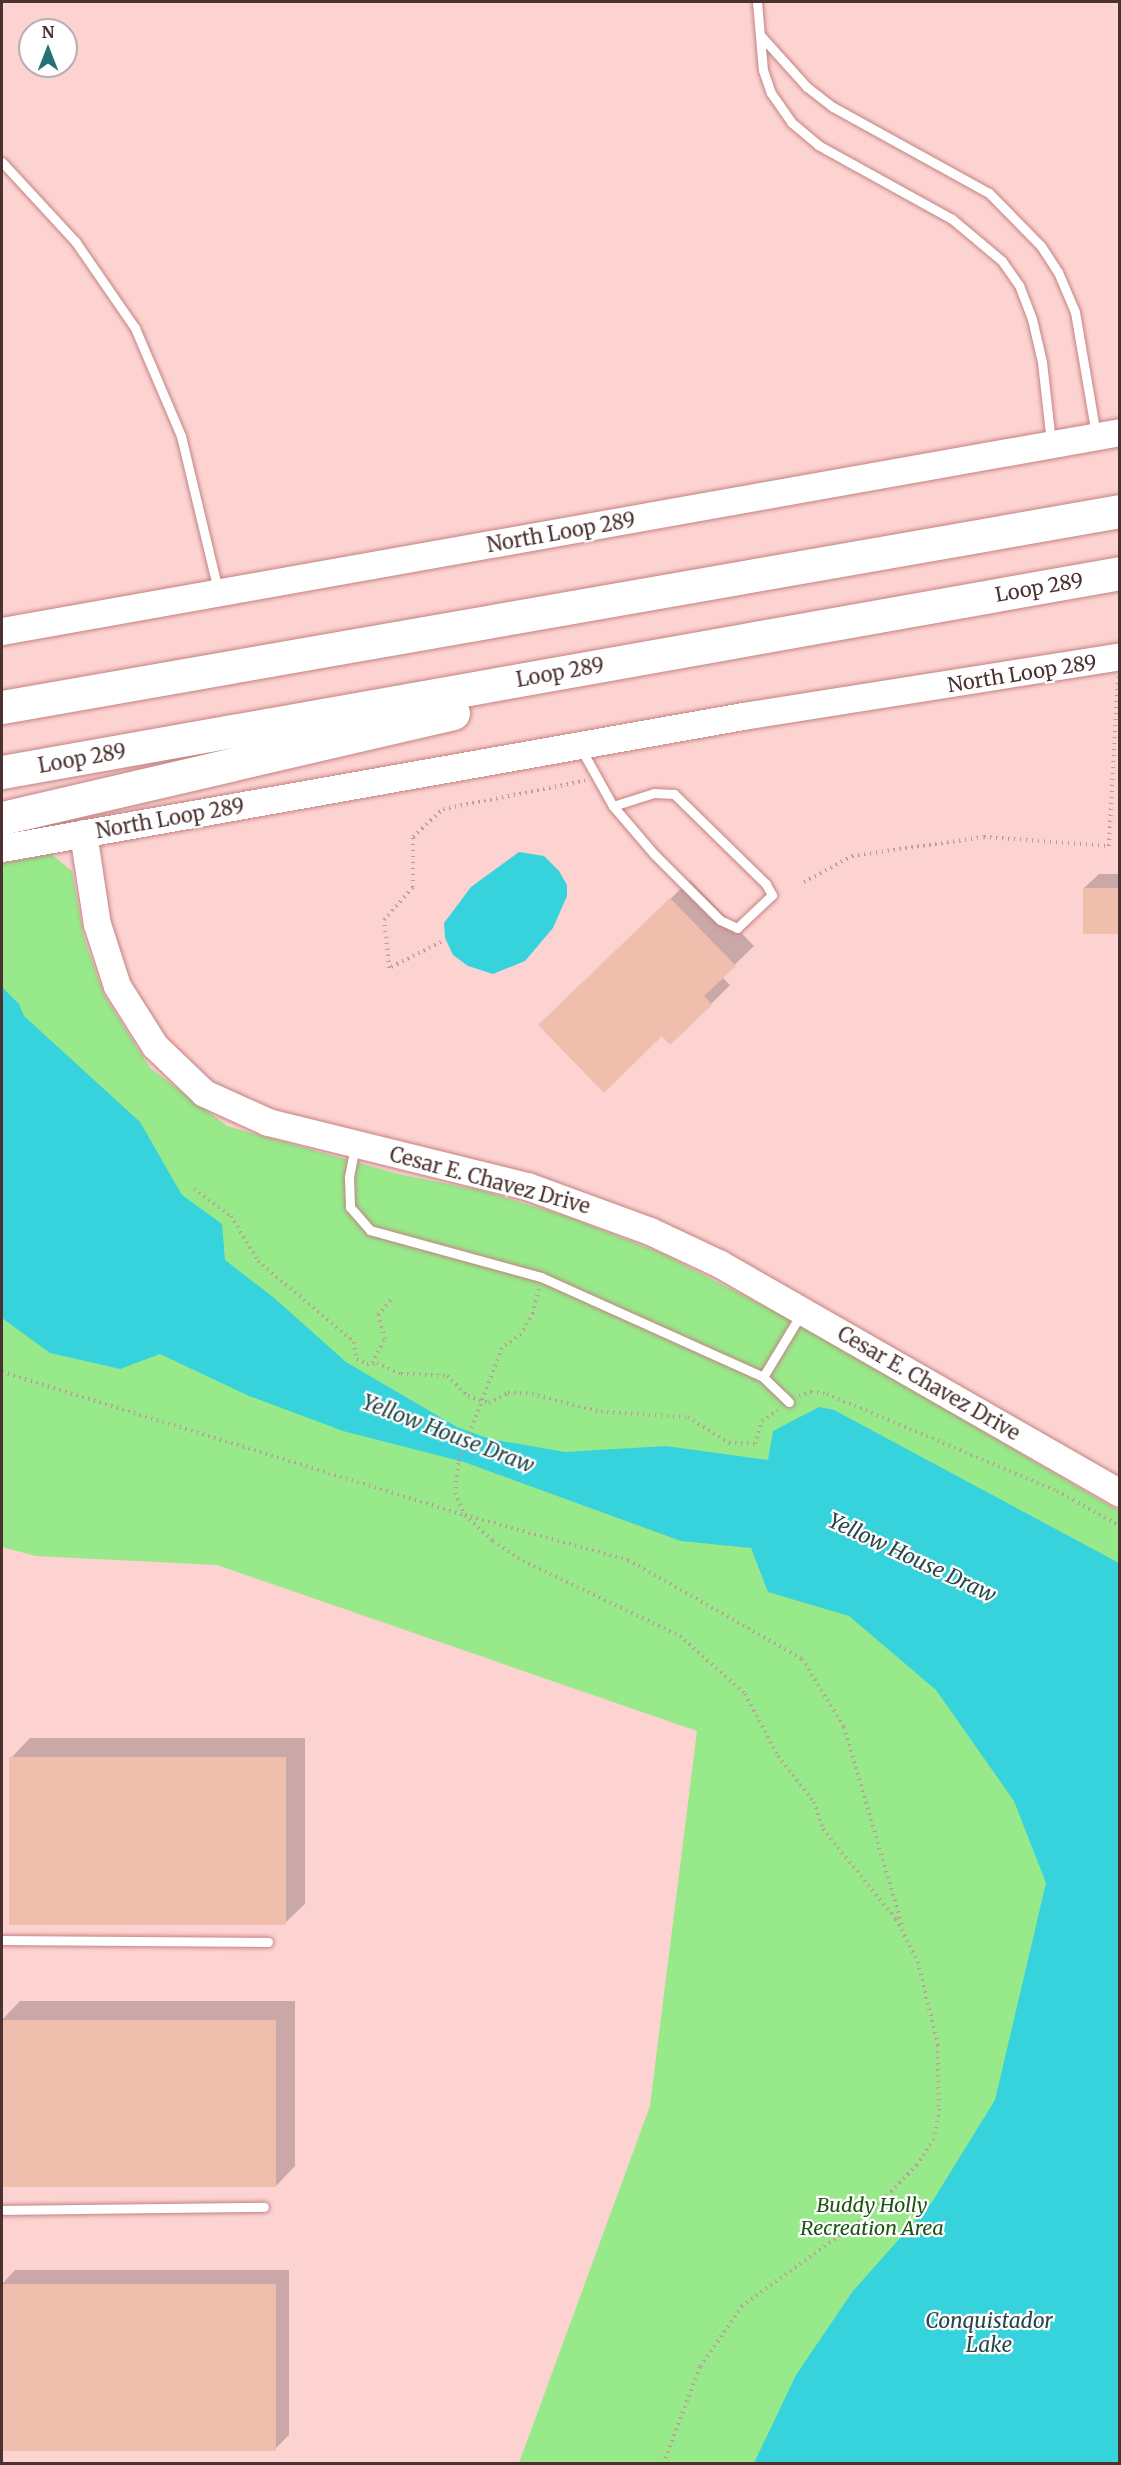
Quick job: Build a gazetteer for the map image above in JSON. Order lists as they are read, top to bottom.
{
  "streets": {
    "highway": ["Loop 289"],
    "main road": ["North Loop 289", "Cesar E. Chavez Drive"]
  },
  "crossings": [
    ["North Loop 289", "Cesar E. Chavez Drive"]
  ],
  "water": ["Yellow House Draw", "Conquistador Lake"],
  "parks": ["Buddy Holly Recreation Area"],
  "north": "top"
}
